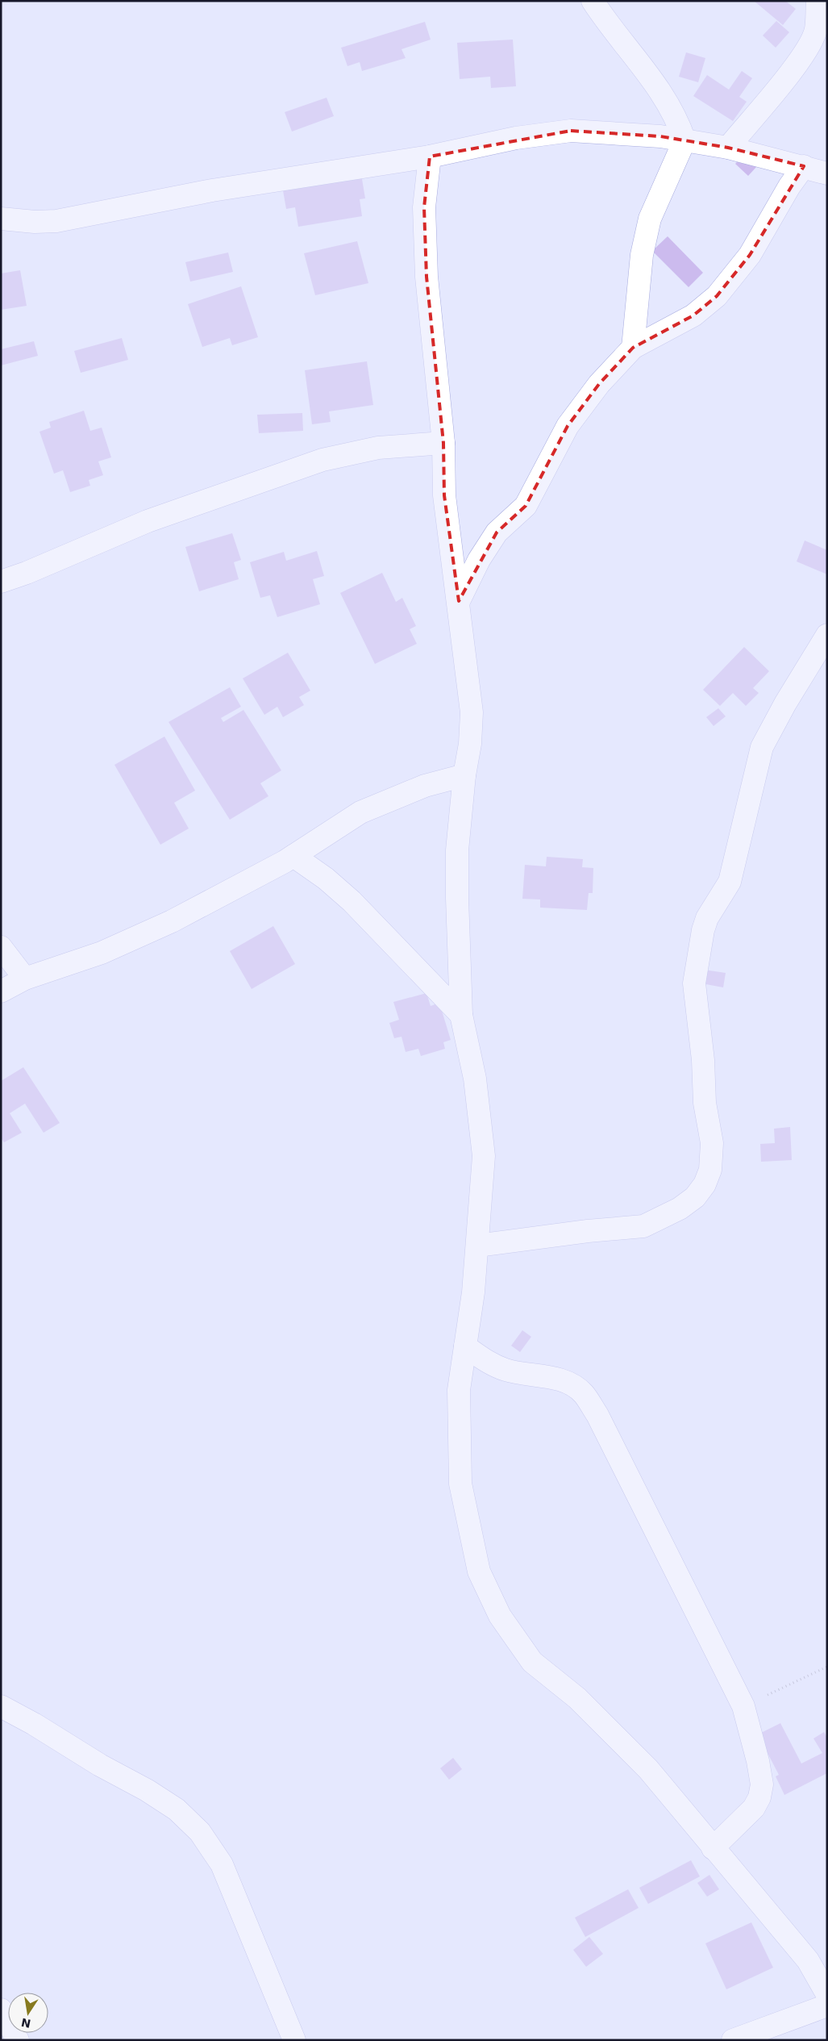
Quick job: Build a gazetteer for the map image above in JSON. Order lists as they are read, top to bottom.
{
  "north": "bottom"
}
